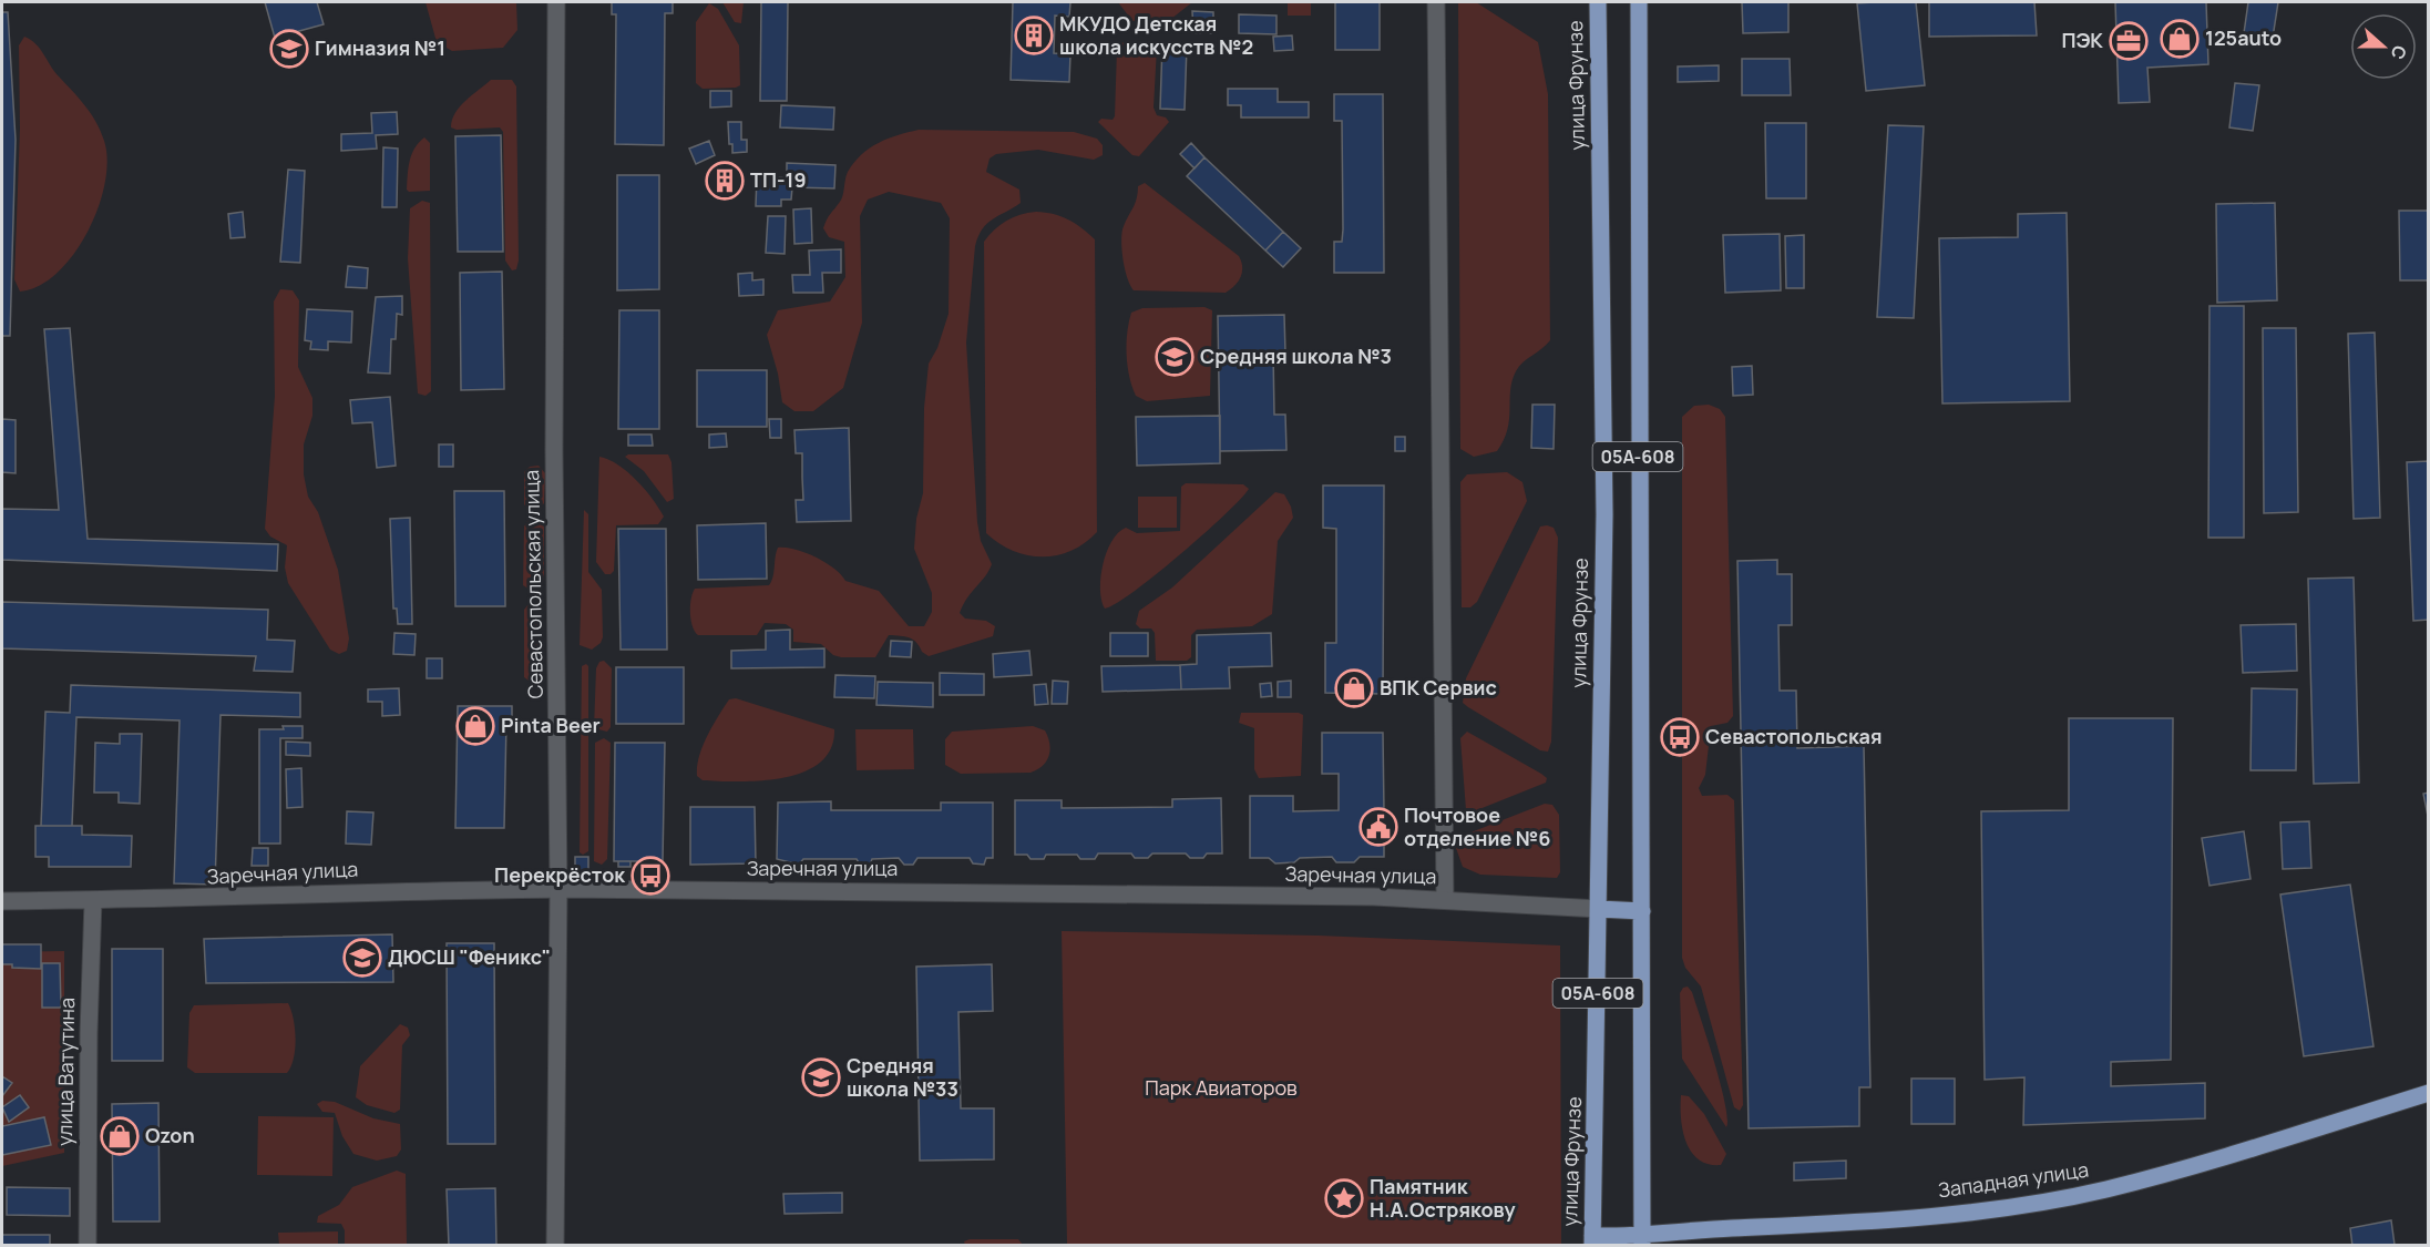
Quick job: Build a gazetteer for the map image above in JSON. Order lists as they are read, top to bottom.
{
  "streets": {
    "main road": [
      "улица Фрунзе",
      "05А-608",
      "Заречная улица",
      "Западная улица"
    ],
    "street": ["Севастопольская улица", "улица Ватутина"]
  },
  "crossings": [
    ["улица Фрунзе", "Заречная улица"],
    ["улица Фрунзе", "Западная улица"],
    ["05А-608", "Заречная улица"],
    ["05А-608", "Западная улица"],
    ["Севастопольская улица", "Заречная улица"],
    ["Заречная улица", "улица Ватутина"]
  ],
  "parks": ["Парк Авиаторов"],
  "places": {
    "building": ["МКУДО Детская школа искусств №2", "ТП-19"],
    "shop": [
      "125auto",
      "ВПК Сервис",
      "Pinta Beer",
      "Ozon"
    ],
    "office": ["ПЭК"],
    "school or university": [
      "Гимназия №1",
      "Средняя школа №3",
      "ДЮСШ \"Феникс\"",
      "Средняя школа №33"
    ],
    "bus stop": ["Севастопольская", "Перекрёсток"],
    "public building": ["Почтовое отделение №6"],
    "place": ["Памятник Н.А.Острякову"]
  },
  "north": "right"
}
